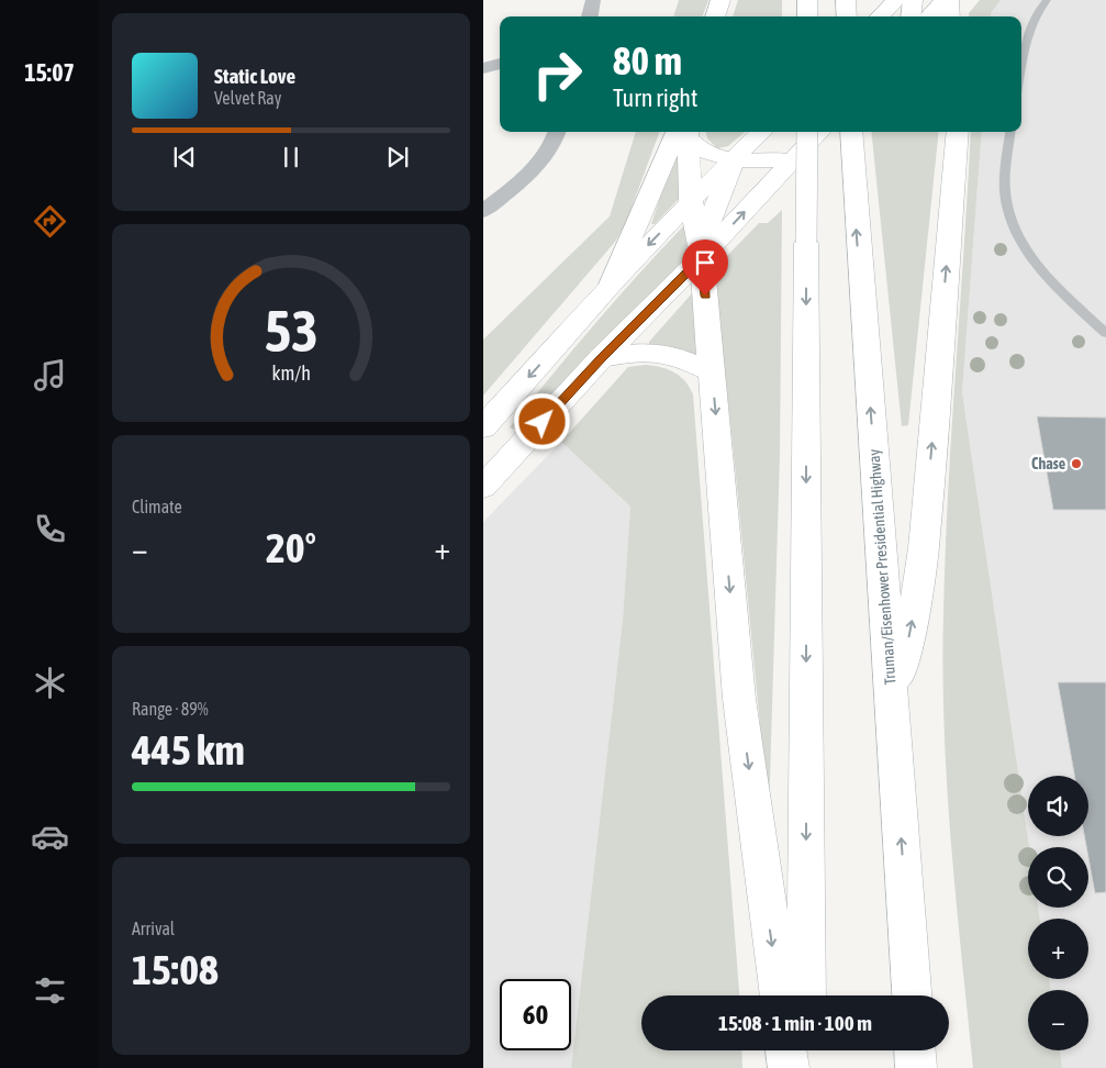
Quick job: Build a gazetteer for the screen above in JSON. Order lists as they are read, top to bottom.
{
  "streets": {
    "main road": ["Truman/Eisenhower Presidential Highway"]
  },
  "places": ["Chase"],
  "page": {
    "tabs": "15:07",
    "turn": ["80 m", "Turn right"],
    "song": ["Static Love", "Velvet Ray"],
    "tile": [
      "Climate",
      ["Range · 89%", "445 km"],
      ["Arrival", "15:08"]
    ],
    "heat": ["−", "20°", "+"],
    "map_buttons": ["+", "−"],
    "limit": "60",
    "trip": "15:08 · 1 min · 100 m",
    "gauge": ["53", "km/h"]
  }
}
